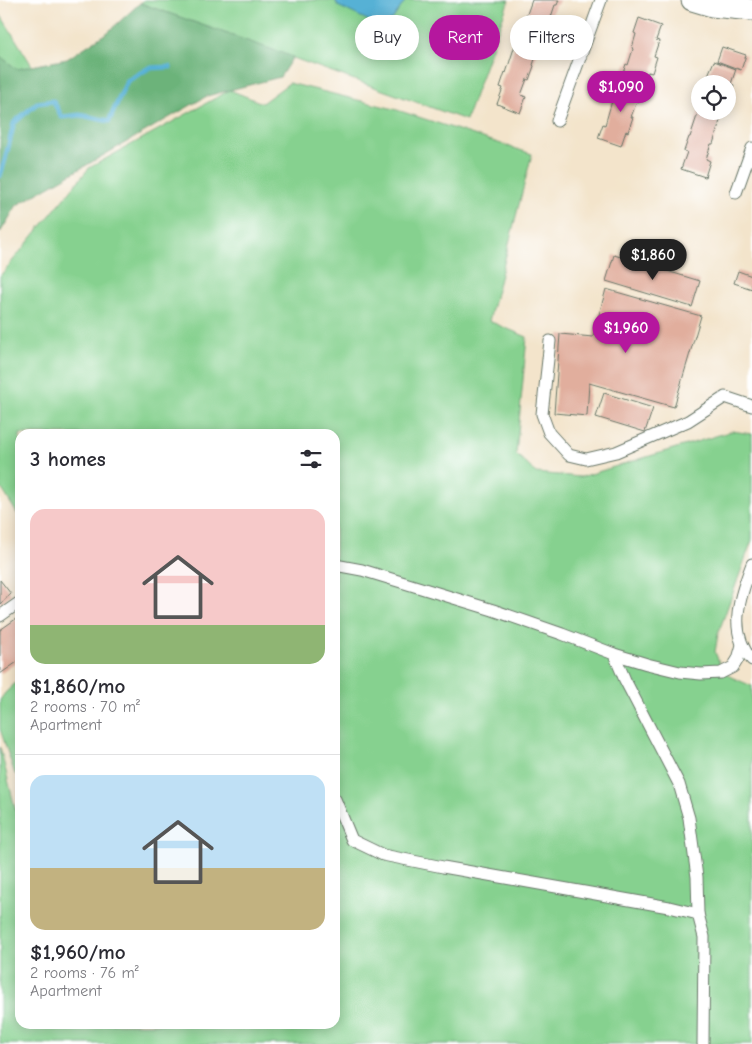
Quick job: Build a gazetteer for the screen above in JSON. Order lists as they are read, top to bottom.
{
  "page": {
    "chip": ["Buy", "Rent", "Filters"],
    "price": ["$1,090", "$1,860", "$1,960"],
    "heading": "3 homes",
    "list": [
      {
        "name": "$1,860/mo",
        "note": "2 rooms · 70 m² · Apartment"
      },
      {
        "name": "$1,960/mo",
        "note": "2 rooms · 76 m² · Apartment"
      }
    ]
  }
}
